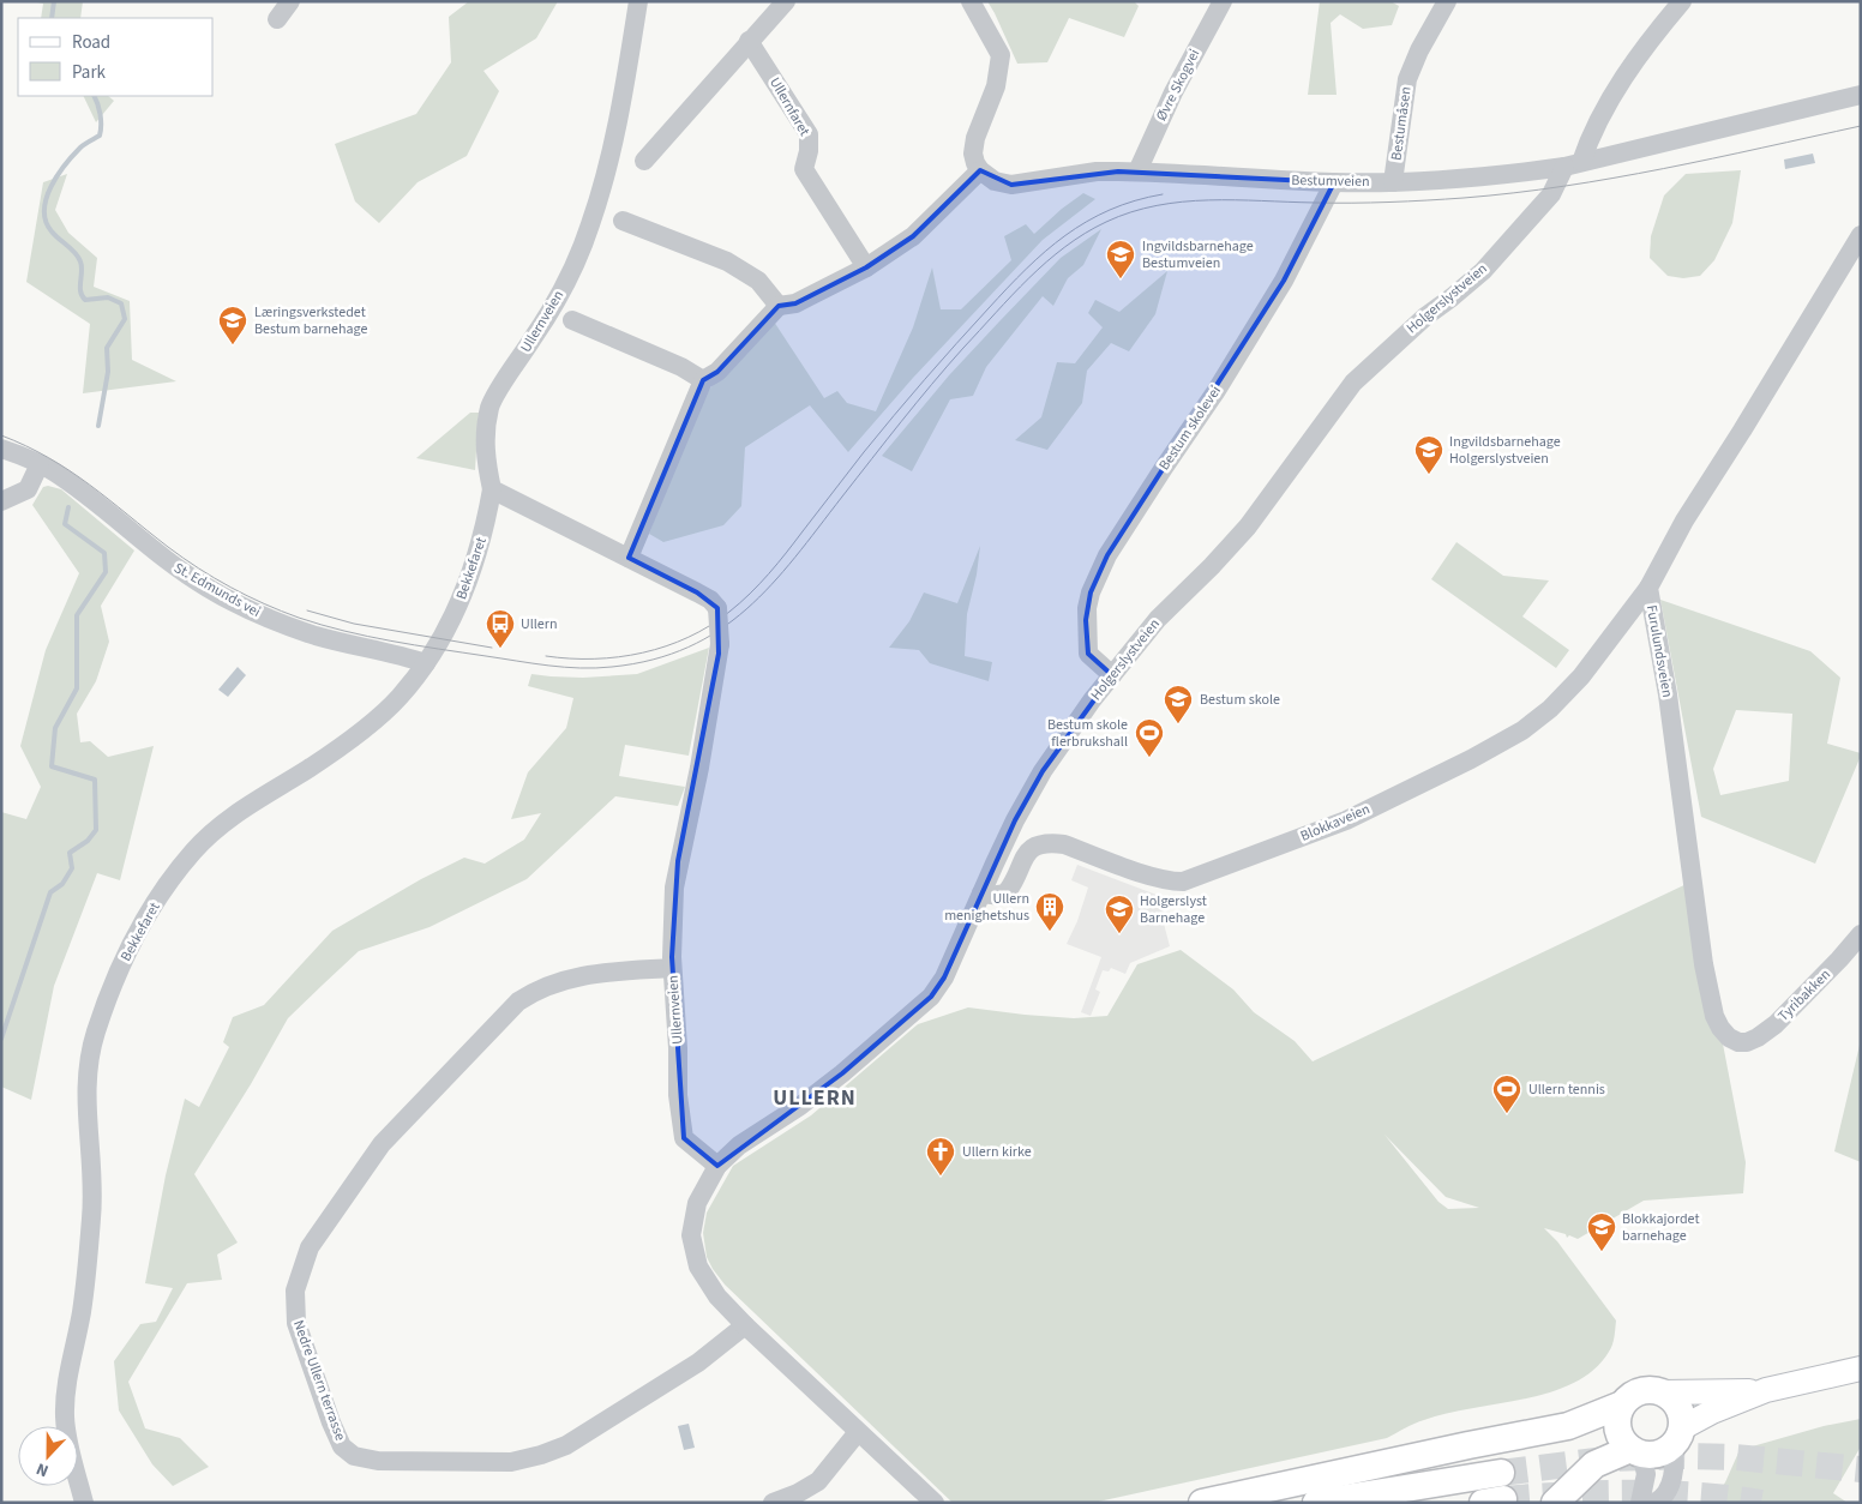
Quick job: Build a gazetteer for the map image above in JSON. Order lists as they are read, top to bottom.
{
  "streets": {
    "street": [
      "Øvre Skogvei",
      "Ullernfaret",
      "Bestumåsen",
      "Bestumveien",
      "Holgerslystveien",
      "Ullernveien",
      "Bestum skolevei",
      "Bekkefaret",
      "St. Edmunds vei",
      "Furulundsveien",
      "Blokkaveien",
      "Tyribakken",
      "Nedre Ullern terrasse"
    ]
  },
  "crossings": [
    ["Øvre Skogvei", "Bestumveien"],
    ["Bestumåsen", "Bestumveien"],
    ["Bestumveien", "Holgerslystveien"],
    ["Bestumveien", "Bestum skolevei"],
    ["Holgerslystveien", "Ullernveien"],
    ["Holgerslystveien", "Bestum skolevei"],
    ["Holgerslystveien", "Blokkaveien"],
    ["Ullernveien", "Bekkefaret"],
    ["Ullernveien", "Nedre Ullern terrasse"],
    ["Bekkefaret", "St. Edmunds vei"],
    ["Furulundsveien", "Blokkaveien"],
    ["Furulundsveien", "Tyribakken"]
  ],
  "districts": ["ULLERN"],
  "places": {
    "school or university": [
      "Ingvildsbarnehage Bestumveien",
      "Læringsverkstedet Bestum barnehage",
      "Ingvildsbarnehage Holgerslystveien",
      "Bestum skole",
      "Holgerslyst Barnehage",
      "Blokkajordet barnehage"
    ],
    "bus stop": ["Ullern"],
    "sports": ["Bestum skole flerbrukshall", "Ullern tennis"],
    "building": ["Ullern menighetshus"],
    "church": ["Ullern kirke"]
  },
  "legend": ["Road", "Park"],
  "north": "bottom"
}
